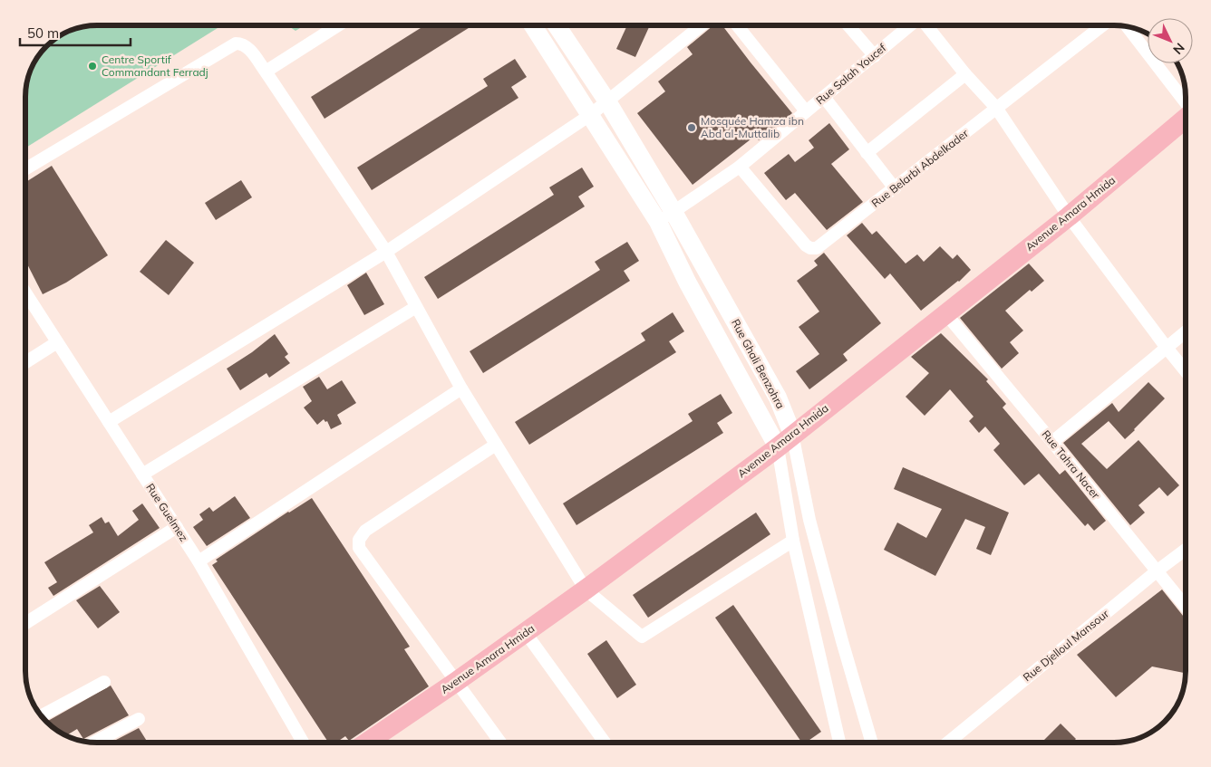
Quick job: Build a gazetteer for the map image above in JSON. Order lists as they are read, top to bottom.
{
  "streets": {
    "main road": ["Avenue Amara Hmida", "Rue Ghali Benzohra"],
    "street": [
      "Rue Salah Youcef",
      "Rue Belarbi Abdelkader",
      "Rue Tahra Nacer",
      "Rue Guelmez",
      "Rue Djelloul Mansour"
    ]
  },
  "crossings": [
    ["Rue Salah Youcef", "Rue Belarbi Abdelkader"],
    ["Rue Salah Youcef", "Rue Ghali Benzohra"],
    ["Avenue Amara Hmida", "Rue Ghali Benzohra"],
    ["Avenue Amara Hmida", "Rue Tahra Nacer"],
    ["Rue Tahra Nacer", "Rue Djelloul Mansour"]
  ],
  "places": ["Centre Sportif Commandant Ferradj", "Mosquée Hamza ibn Abd al-Muttalib"],
  "scale_bar": "50 m",
  "north": "bottom right"
}
